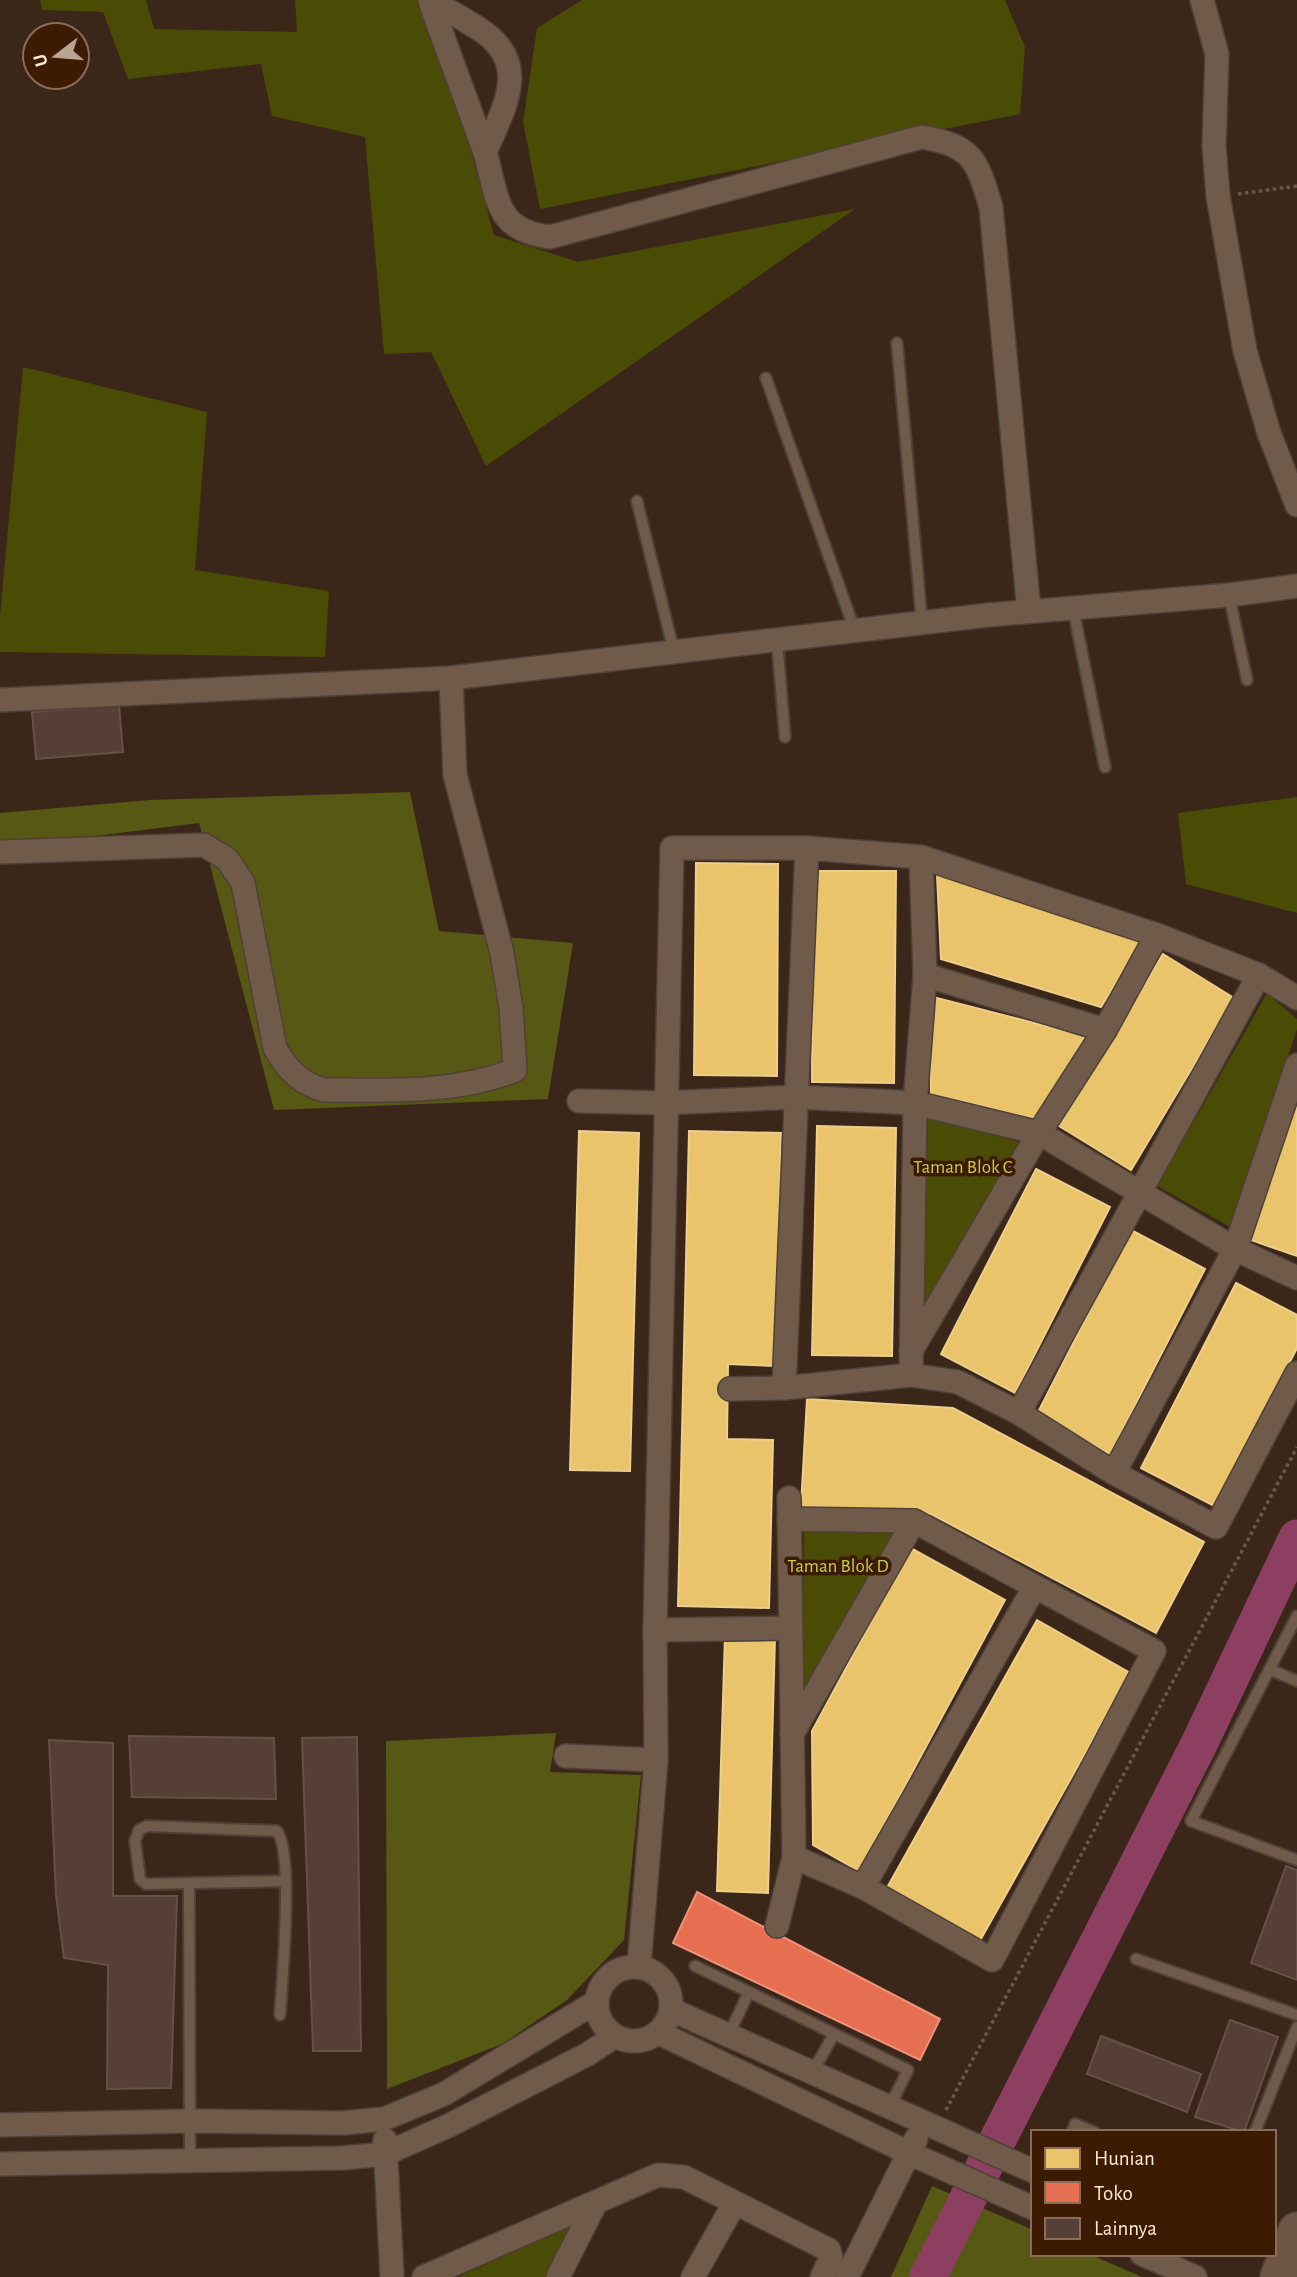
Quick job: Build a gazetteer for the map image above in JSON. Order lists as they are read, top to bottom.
{
  "parks": ["Taman Blok C", "Taman Blok D"],
  "legend": ["Hunian", "Toko", "Lainnya"],
  "north": "left"
}
